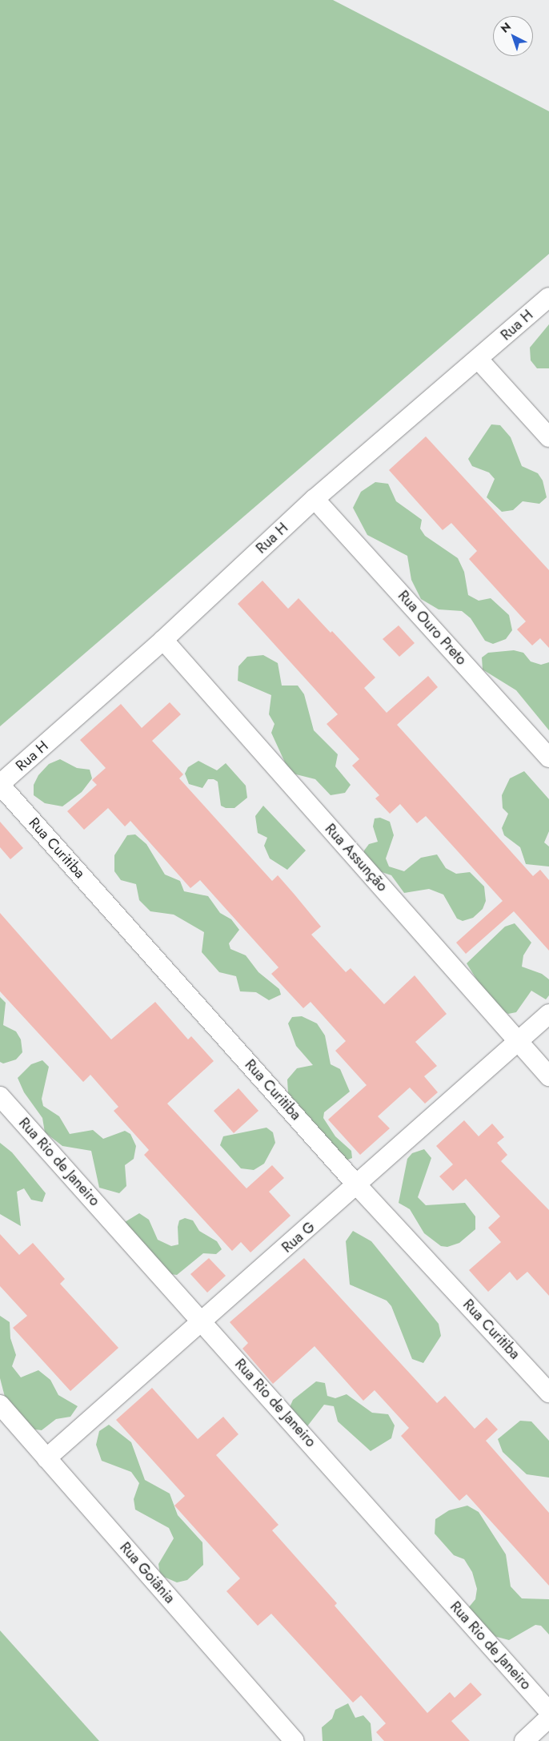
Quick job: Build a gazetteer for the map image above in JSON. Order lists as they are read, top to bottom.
{
  "streets": {
    "street": [
      "Rua H",
      "Rua Ouro Preto",
      "Rua Curitiba",
      "Rua Assunção",
      "Rua Rio de Janeiro",
      "Rua G",
      "Rua Goiânia"
    ]
  },
  "crossings": [
    ["Rua H", "Rua Ouro Preto"],
    ["Rua H", "Rua Curitiba"],
    ["Rua H", "Rua Assunção"],
    ["Rua Curitiba", "Rua G"],
    ["Rua Assunção", "Rua G"],
    ["Rua Rio de Janeiro", "Rua G"],
    ["Rua G", "Rua Goiânia"]
  ],
  "north": "top left"
}
